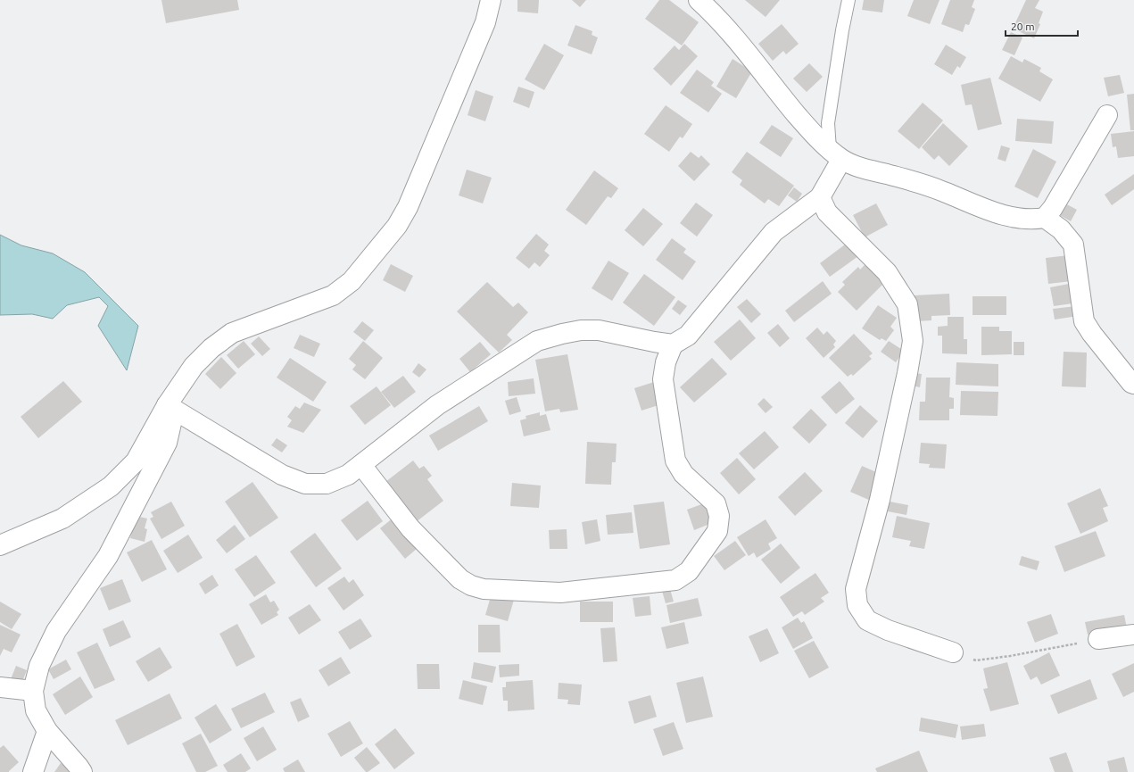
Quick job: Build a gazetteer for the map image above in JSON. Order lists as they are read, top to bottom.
{
  "scale_bar": "20 m"
}
